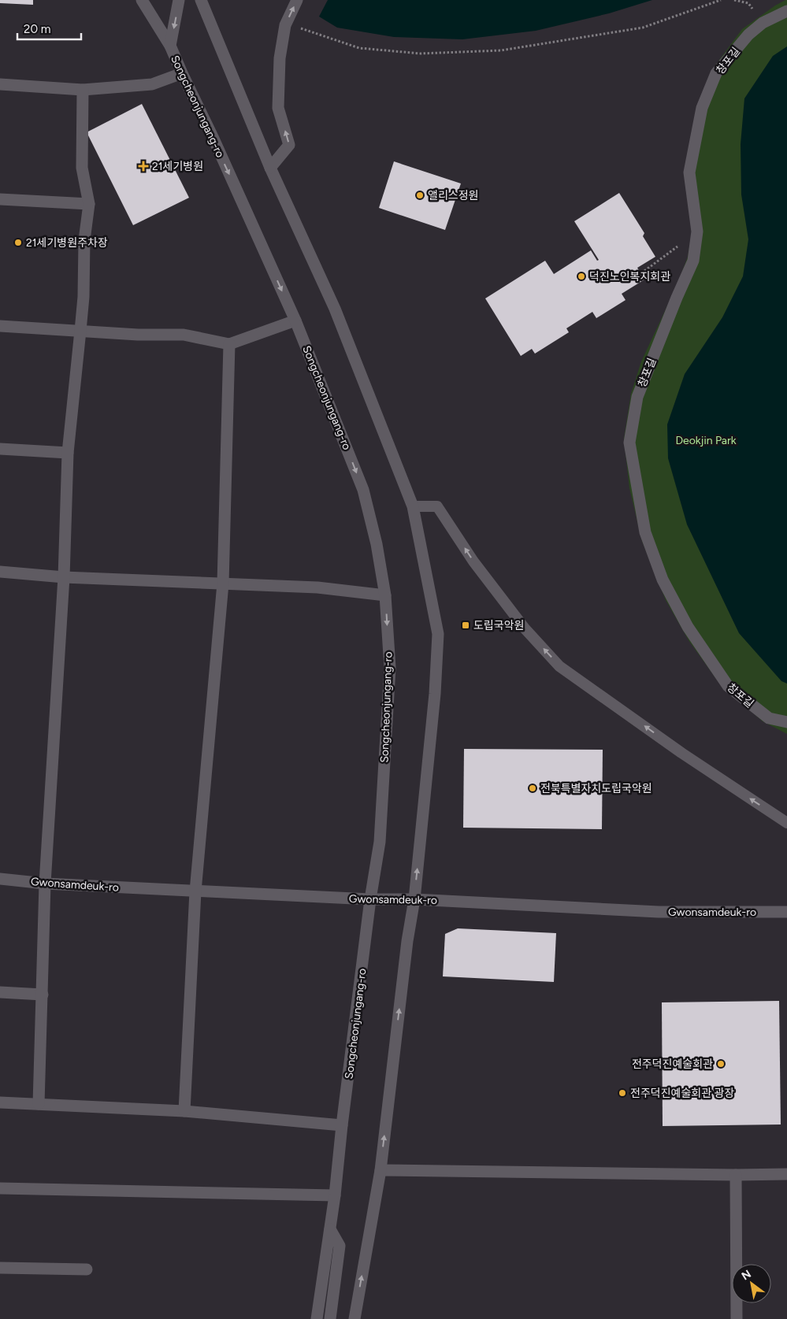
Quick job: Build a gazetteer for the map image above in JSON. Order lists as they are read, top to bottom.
{
  "streets": {
    "street": ["창포길", "Songcheonjungang-ro", "Gwonsamdeuk-ro"]
  },
  "crossings": [
    ["Songcheonjungang-ro", "Gwonsamdeuk-ro"]
  ],
  "parks": ["Deokjin Park"],
  "places": {
    "health": ["21세기병원"],
    "other": [
      "앨리스정원",
      "21세기병원주차장",
      "덕진노인복지회관",
      "전북특별자치도립국악원",
      "전주덕진예술회관",
      "전주덕진예술회관 광장"
    ],
    "transit": ["도립국악원"]
  },
  "scale_bar": "20 m",
  "north": "top left"
}
